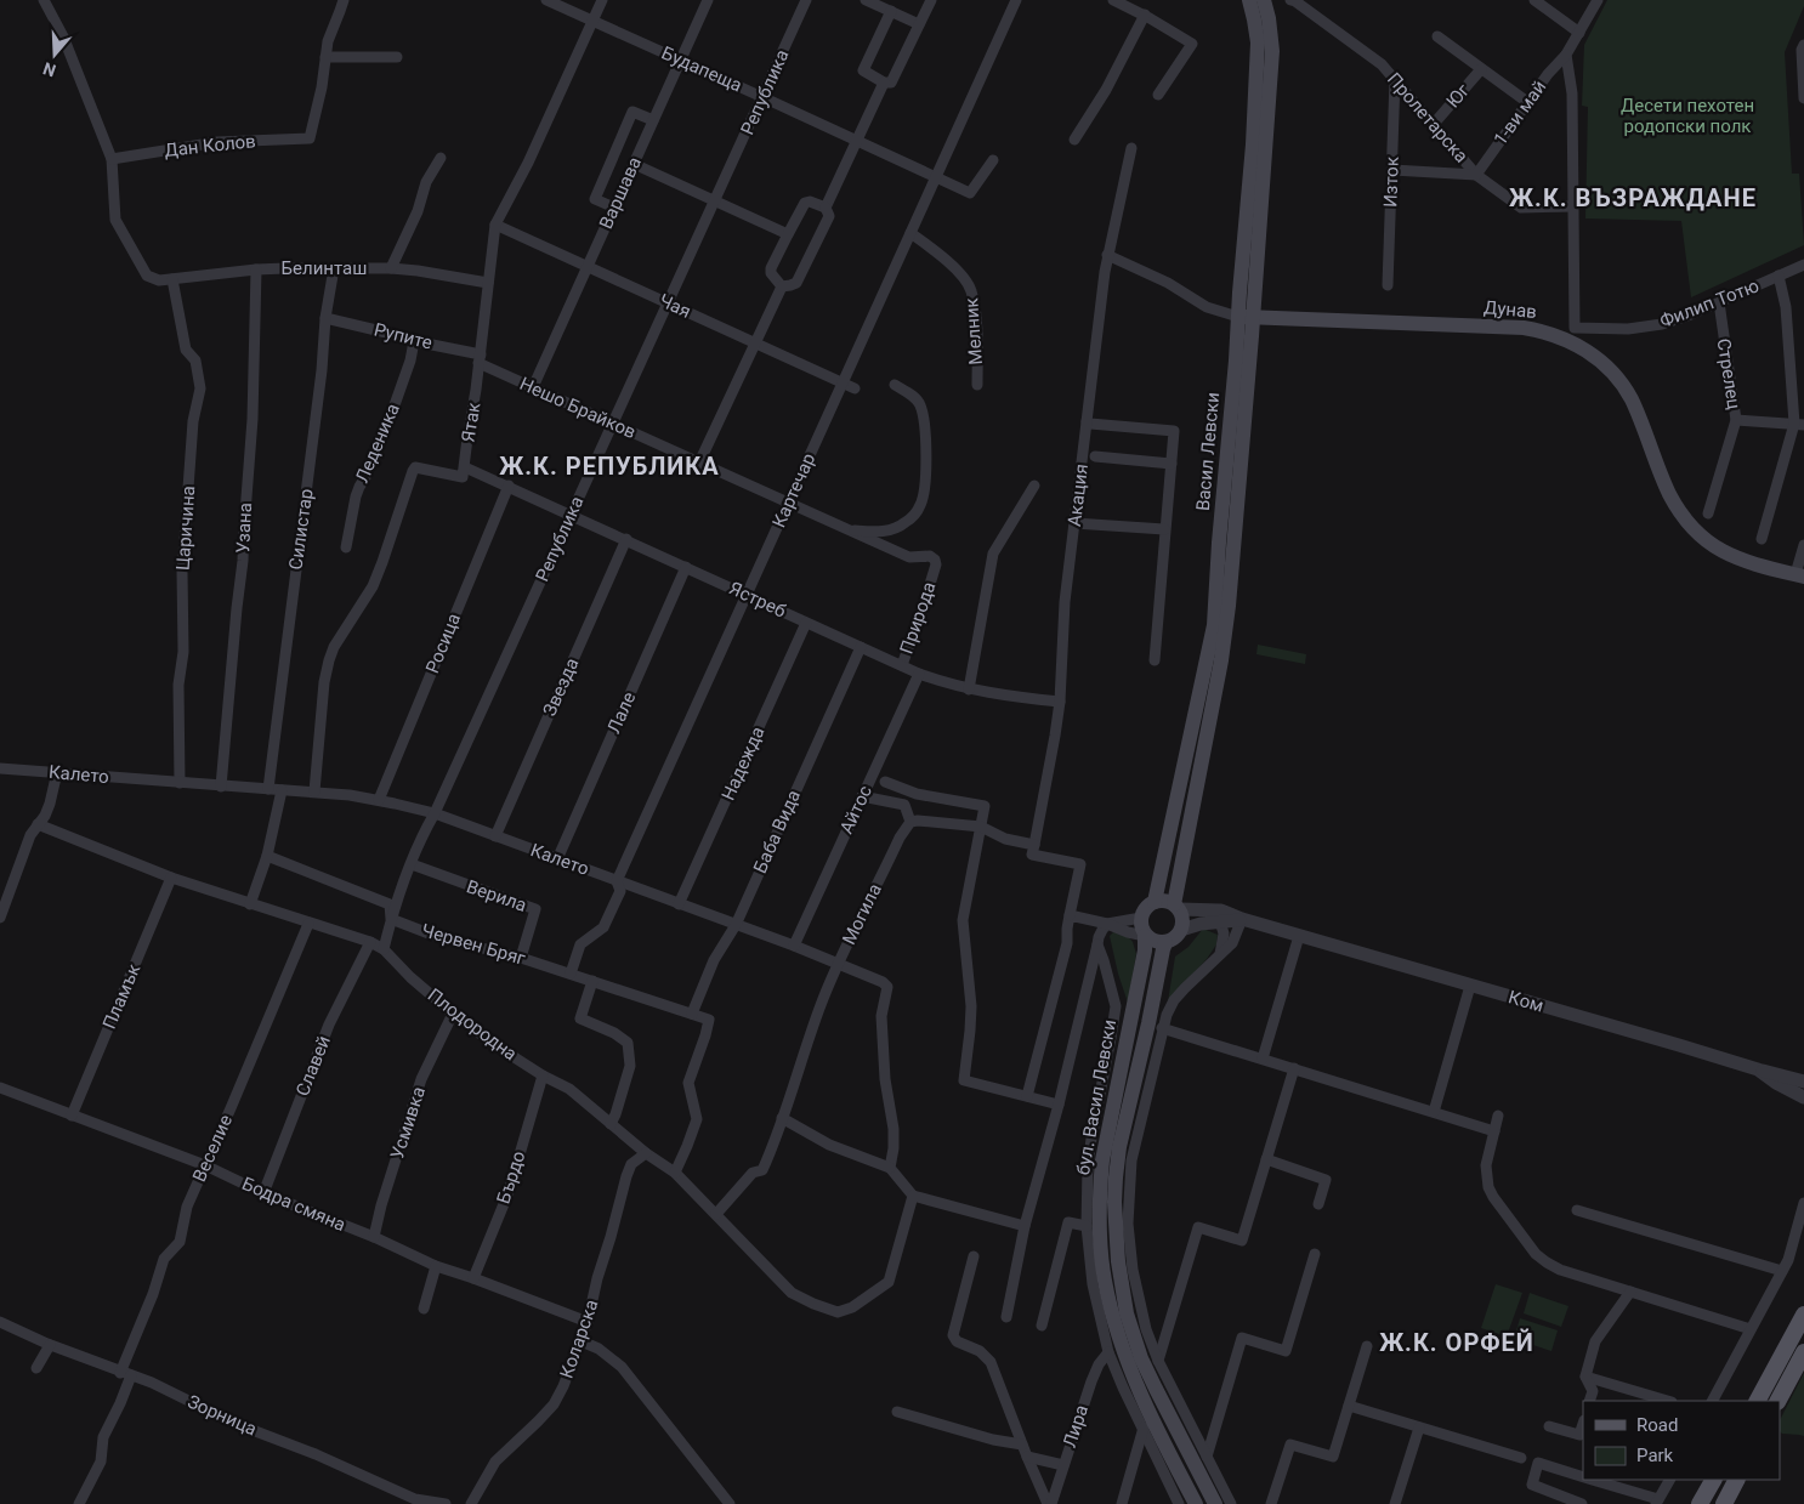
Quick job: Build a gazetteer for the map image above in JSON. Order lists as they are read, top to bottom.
{
  "streets": {
    "main road": ["Дунав", "Васил Левски", "бул. Васил Левски"],
    "street": [
      "Будапеща",
      "Република",
      "Юг",
      "1-ви май",
      "Пролетарска",
      "Дан Колов",
      "Изток",
      "Варшава",
      "Белинташ",
      "Филип Тотю",
      "Чая",
      "Мелник",
      "Рупите",
      "Стрелец",
      "Нешо Брайков",
      "Ятак",
      "Леденика",
      "Картечар",
      "Акация",
      "Царичина",
      "Узана",
      "Силистар",
      "Ястреб",
      "Природа",
      "Росица",
      "Звезда",
      "Лале",
      "Надежда",
      "Калето",
      "Айтос",
      "Баба Вида",
      "Верила",
      "Могила",
      "Червен Бряг",
      "Пламък",
      "Ком",
      "Плодородна",
      "Славей",
      "Усмивка",
      "Веселие",
      "Бърдо",
      "Бодра смяна",
      "Коларска",
      "Зорница",
      "Лира"
    ]
  },
  "crossings": [
    ["Будапеща", "Република"],
    ["Будапеща", "Варшава"],
    ["Будапеща", "Ятак"],
    ["Будапеща", "Картечар"],
    ["Република", "Чая"],
    ["Република", "Нешо Брайков"],
    ["Република", "Ястреб"],
    ["Република", "Калето"],
    ["Република", "Верила"],
    ["Република", "Червен Бряг"],
    ["Република", "Плодородна"],
    ["Юг", "Пролетарска"],
    ["1-ви май", "Пролетарска"],
    ["Пролетарска", "Изток"],
    ["Пролетарска", "Филип Тотю"],
    ["Дан Колов", "Белинташ"],
    ["Варшава", "Чая"],
    ["Варшава", "Нешо Брайков"],
    ["Белинташ", "Ятак"],
    ["Белинташ", "Царичина"],
    ["Белинташ", "Узана"],
    ["Белинташ", "Силистар"],
    ["Филип Тотю", "Стрелец"],
    ["Чая", "Ятак"],
    ["Чая", "Картечар"],
    ["Дунав", "Васил Левски"],
    ["Дунав", "Акация"],
    ["Мелник", "Картечар"],
    ["Рупите", "Нешо Брайков"],
    ["Рупите", "Ятак"],
    ["Рупите", "Леденика"],
    ["Рупите", "Силистар"],
    ["Нешо Брайков", "Ятак"],
    ["Нешо Брайков", "Картечар"],
    ["Нешо Брайков", "Природа"],
    ["Ятак", "Ястреб"],
    ["Ятак", "Калето"],
    ["Васил Левски", "бул. Васил Левски"],
    ["Картечар", "Ястреб"],
    ["Картечар", "Калето"],
    ["Картечар", "Червен Бряг"],
    ["Акация", "Ястреб"],
    ["Царичина", "Калето"],
    ["Узана", "Калето"],
    ["Силистар", "Калето"],
    ["Ястреб", "Природа"],
    ["Ястреб", "Росица"],
    ["Ястреб", "Звезда"],
    ["Ястреб", "Лале"],
    ["Ястреб", "Надежда"],
    ["Ястреб", "Айтос"],
    ["Ястреб", "Баба Вида"],
    ["Росица", "Калето"],
    ["Звезда", "Калето"],
    ["Лале", "Калето"],
    ["Надежда", "Калето"],
    ["Калето", "Айтос"],
    ["Калето", "Баба Вида"],
    ["Калето", "Могила"],
    ["Баба Вида", "Червен Бряг"],
    ["Верила", "Червен Бряг"],
    ["Могила", "Плодородна"],
    ["Пламък", "Плодородна"],
    ["Пламък", "Бодра смяна"],
    ["Плодородна", "Славей"],
    ["Плодородна", "Усмивка"],
    ["Плодородна", "Веселие"],
    ["Плодородна", "Бърдо"],
    ["Плодородна", "Коларска"],
    ["Славей", "Бодра смяна"],
    ["Усмивка", "Бодра смяна"],
    ["Веселие", "Бодра смяна"],
    ["Веселие", "Зорница"],
    ["Бърдо", "Бодра смяна"],
    ["Бодра смяна", "Коларска"]
  ],
  "districts": ["Ж.К. ВЪЗРАЖДАНЕ", "Ж.К. РЕПУБЛИКА", "Ж.К. ОРФЕЙ"],
  "parks": ["Десети пехотен родопски полк"],
  "legend": ["Road", "Park"],
  "north": "bottom"
}
